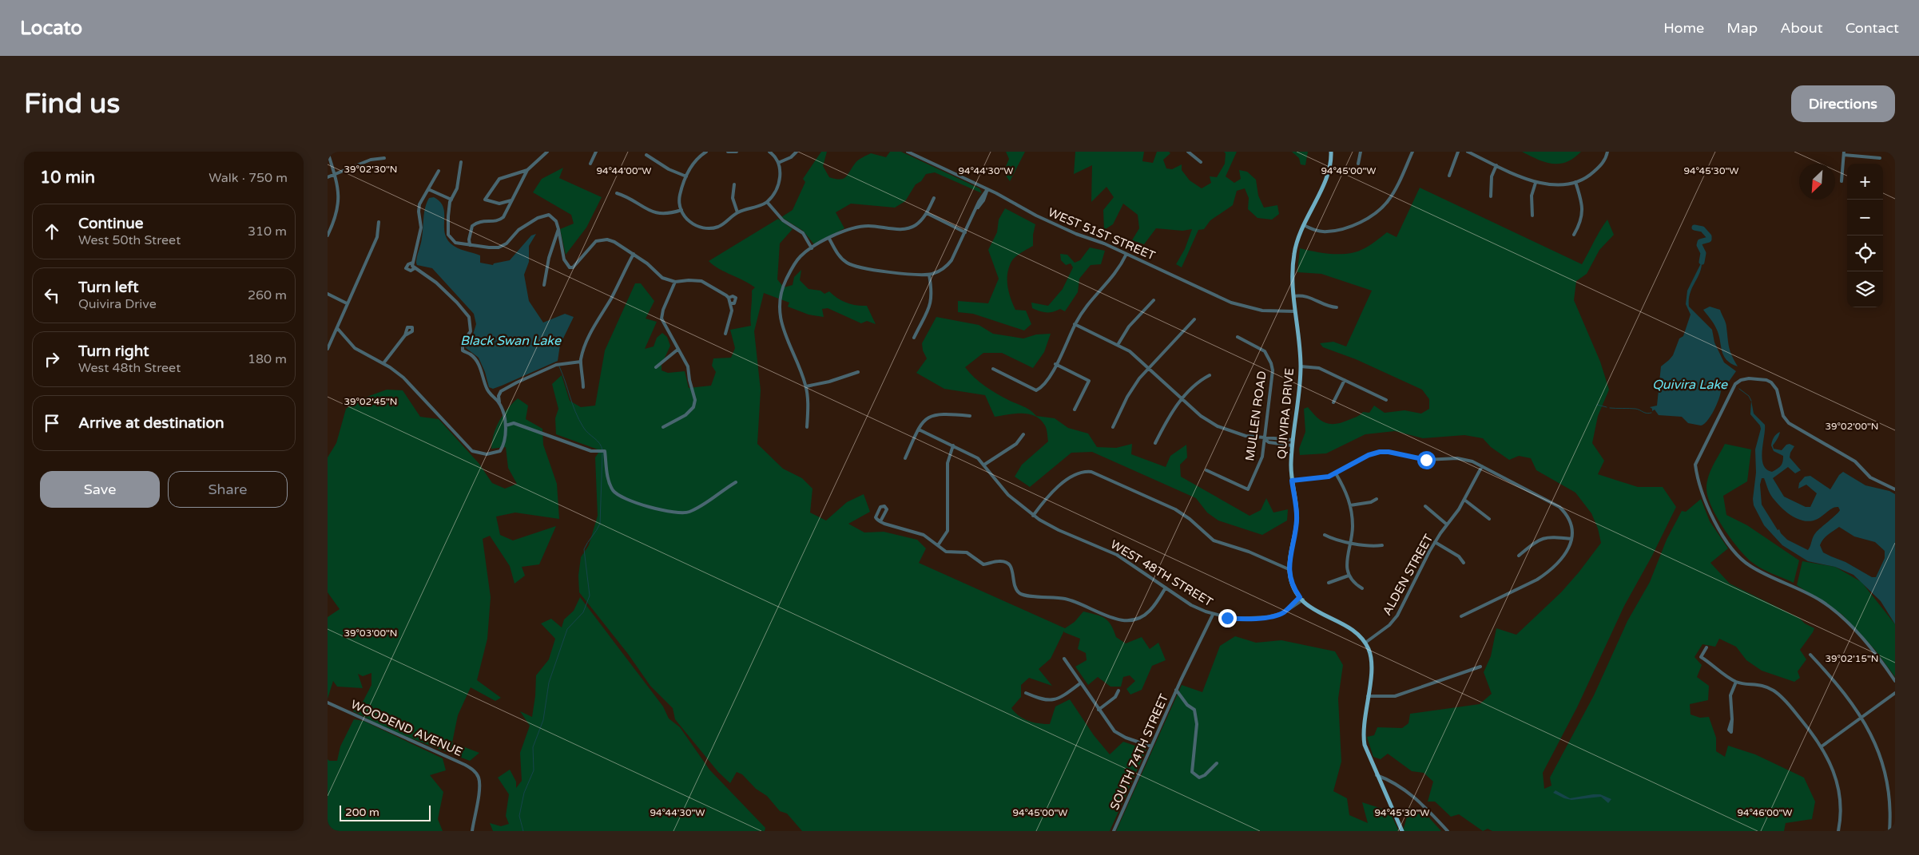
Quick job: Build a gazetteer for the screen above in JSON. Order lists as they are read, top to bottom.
{
  "streets": {
    "main road": ["QUIVIRA DRIVE"],
    "street": [
      "WEST 51ST STREET",
      "MULLEN ROAD",
      "WEST 48TH STREET",
      "ALDEN STREET",
      "WOODEND AVENUE",
      "SOUTH 74TH STREET"
    ]
  },
  "crossings": [
    ["WEST 51ST STREET", "QUIVIRA DRIVE"],
    ["QUIVIRA DRIVE", "WEST 48TH STREET"],
    ["QUIVIRA DRIVE", "ALDEN STREET"],
    ["WEST 48TH STREET", "SOUTH 74TH STREET"]
  ],
  "water": ["Black Swan Lake", "Quivira Lake"],
  "scale_bar": "200 m",
  "north": "bottom left",
  "page": {
    "header": "Locato",
    "nav": [
      "Home",
      "Map",
      "About",
      "Contact"
    ],
    "buttons": [
      "Directions",
      ["Save", "Share"]
    ],
    "title": "Find us",
    "heading": ["10 min", "Walk · 750 m"],
    "map_buttons": ["+", "−"],
    "list": [
      ["Continue", "West 50th Street", "310 m"],
      ["Turn left", "Quivira Drive", "260 m"],
      ["Turn right", "West 48th Street", "180 m"],
      "Arrive at destination"
    ],
    "scale": "200 m"
  },
  "coordinates": [
    "39°02'30\"N",
    "94°44'00\"W",
    "94°44'30\"W",
    "94°45'00\"W",
    "94°45'30\"W",
    "39°02'45\"N",
    "39°02'00\"N",
    "39°03'00\"N",
    "39°02'15\"N",
    "94°46'00\"W"
  ]
}
